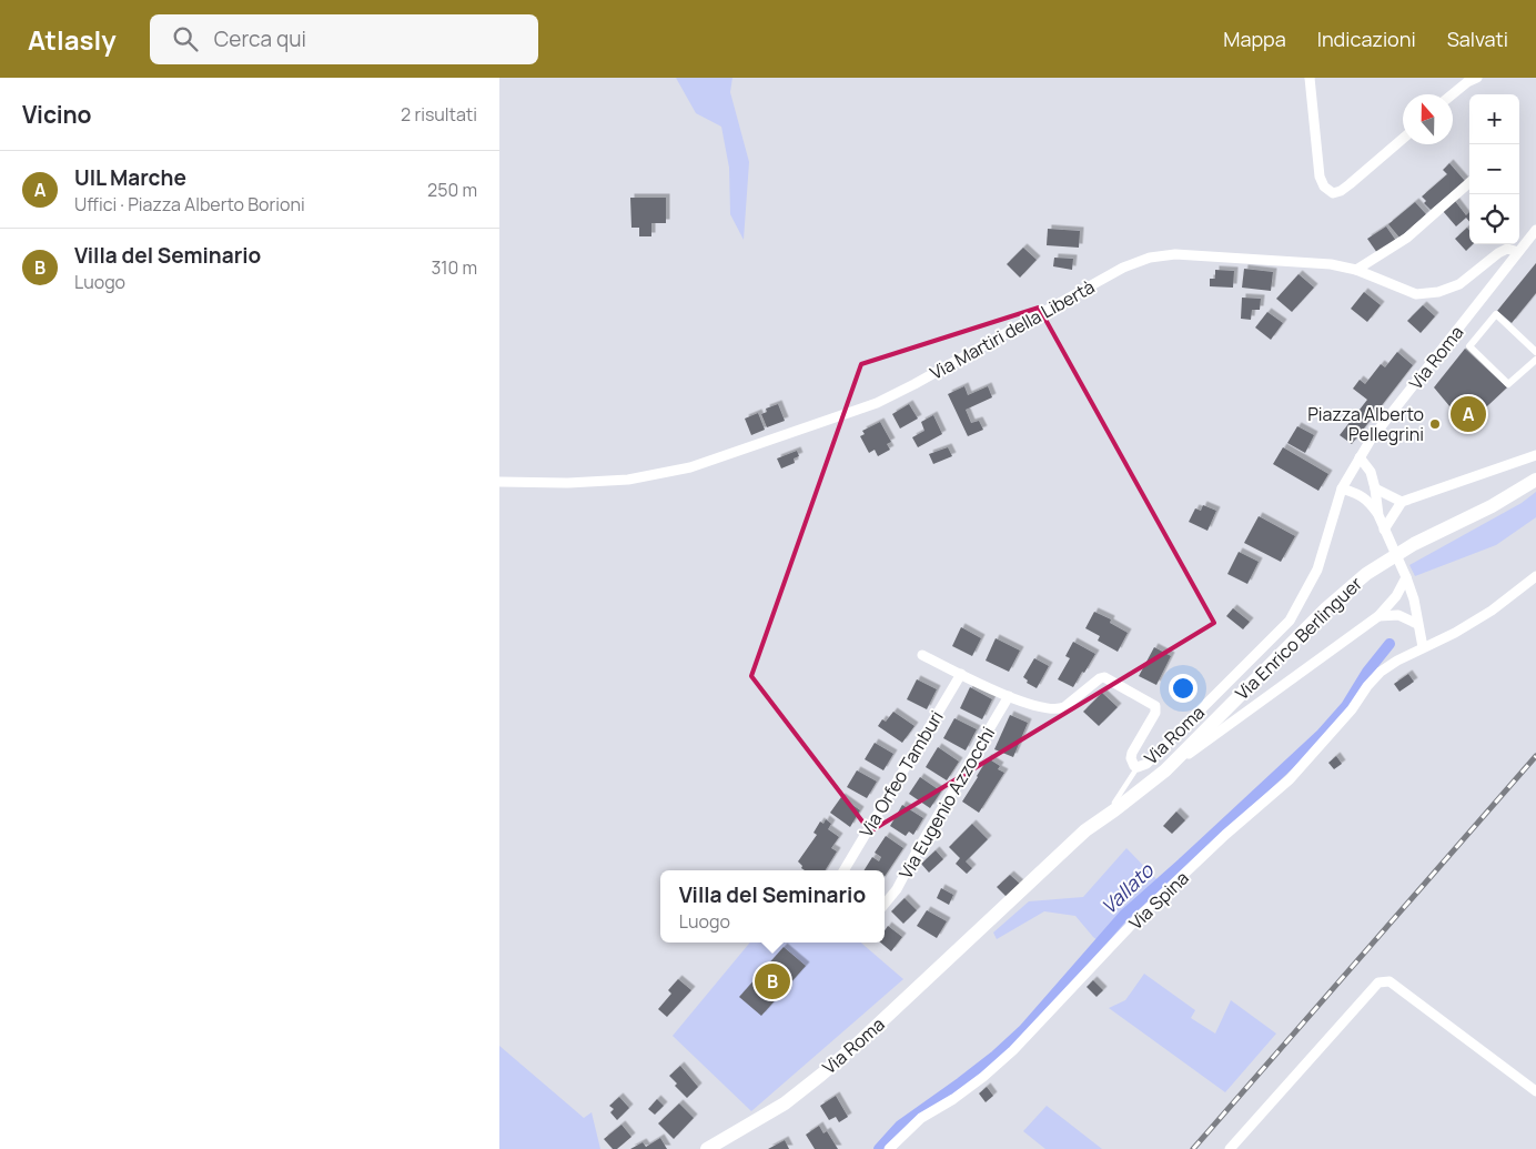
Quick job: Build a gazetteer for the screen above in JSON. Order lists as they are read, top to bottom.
{
  "streets": {
    "main road": ["Via Roma", "Via Enrico Berlinguer"],
    "street": [
      "Via Martiri della Libertà",
      "Via Orfeo Tamburi",
      "Via Eugenio Azzocchi",
      "Via Spina"
    ]
  },
  "crossings": [
    ["Via Martiri della Libertà", "Via Roma"],
    ["Via Roma", "Via Enrico Berlinguer"]
  ],
  "water": ["Vallato"],
  "places": ["Piazza Alberto Pellegrini"],
  "north": "top",
  "page": {
    "header": "Atlasly",
    "search": "Cerca qui",
    "nav": ["Mappa", "Indicazioni", "Salvati"],
    "heading": ["Vicino", "2 risultati"],
    "map_buttons": ["+", "−"],
    "list": [
      {
        "mark": "A",
        "name": "UIL Marche",
        "note": "Uffici · Piazza Alberto Borioni",
        "value": "250 m"
      },
      {
        "mark": "B",
        "name": "Villa del Seminario",
        "note": "Luogo",
        "value": "310 m"
      }
    ],
    "pins": ["A", "B"],
    "popup": ["Villa del Seminario", "Luogo"]
  }
}
